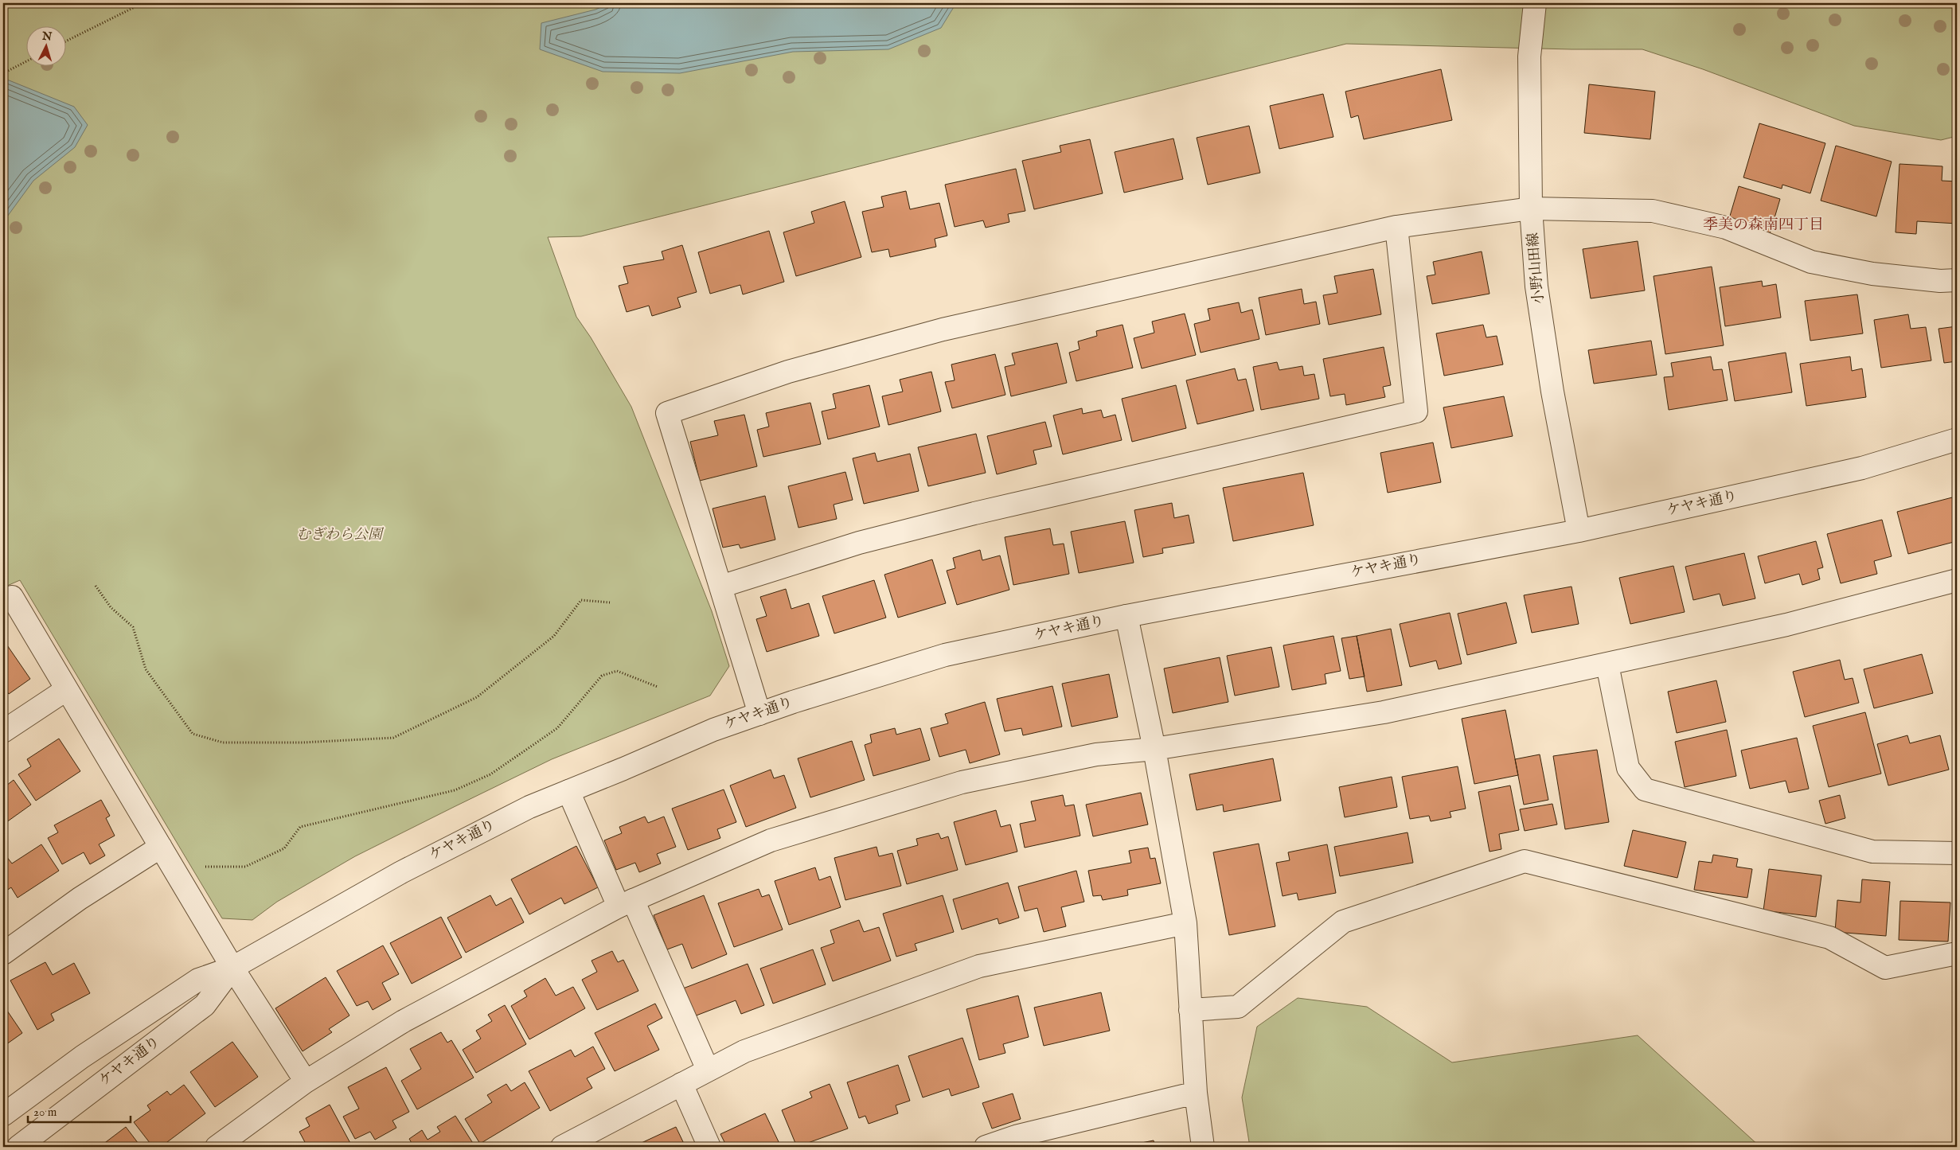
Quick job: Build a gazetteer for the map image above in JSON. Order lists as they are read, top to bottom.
{
  "streets": {
    "street": ["小野山田線", "ケヤキ通り"]
  },
  "crossings": [
    ["小野山田線", "ケヤキ通り"]
  ],
  "districts": ["季美の森南四丁目"],
  "parks": ["むぎわら公園"],
  "scale_bar": "20 m",
  "north": "top"
}
